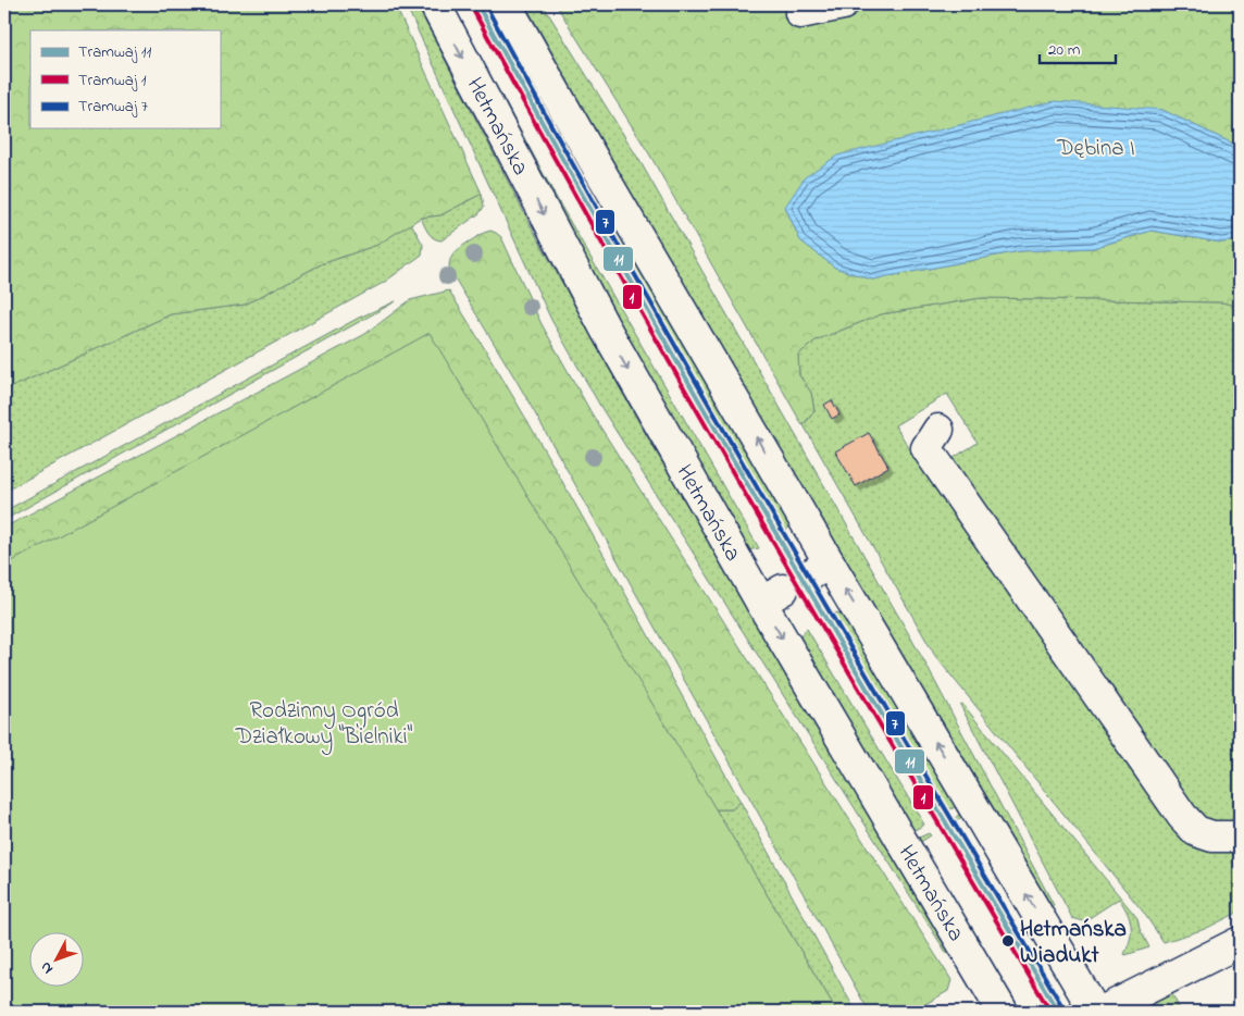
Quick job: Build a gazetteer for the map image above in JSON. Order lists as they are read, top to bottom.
{
  "streets": {
    "main road": ["Hetmańska"]
  },
  "parks": ["Dębina I", "Rodzinny Ogród Działkowy \"Bielniki\""],
  "places": ["Hetmańska Wiadukt"],
  "lines": ["tram line 11", "tram line 7", "tram line 1"],
  "legend": ["Tramwaj 11", "Tramwaj 1", "Tramwaj 7"],
  "scale_bar": "20 m",
  "north": "bottom left"
}
